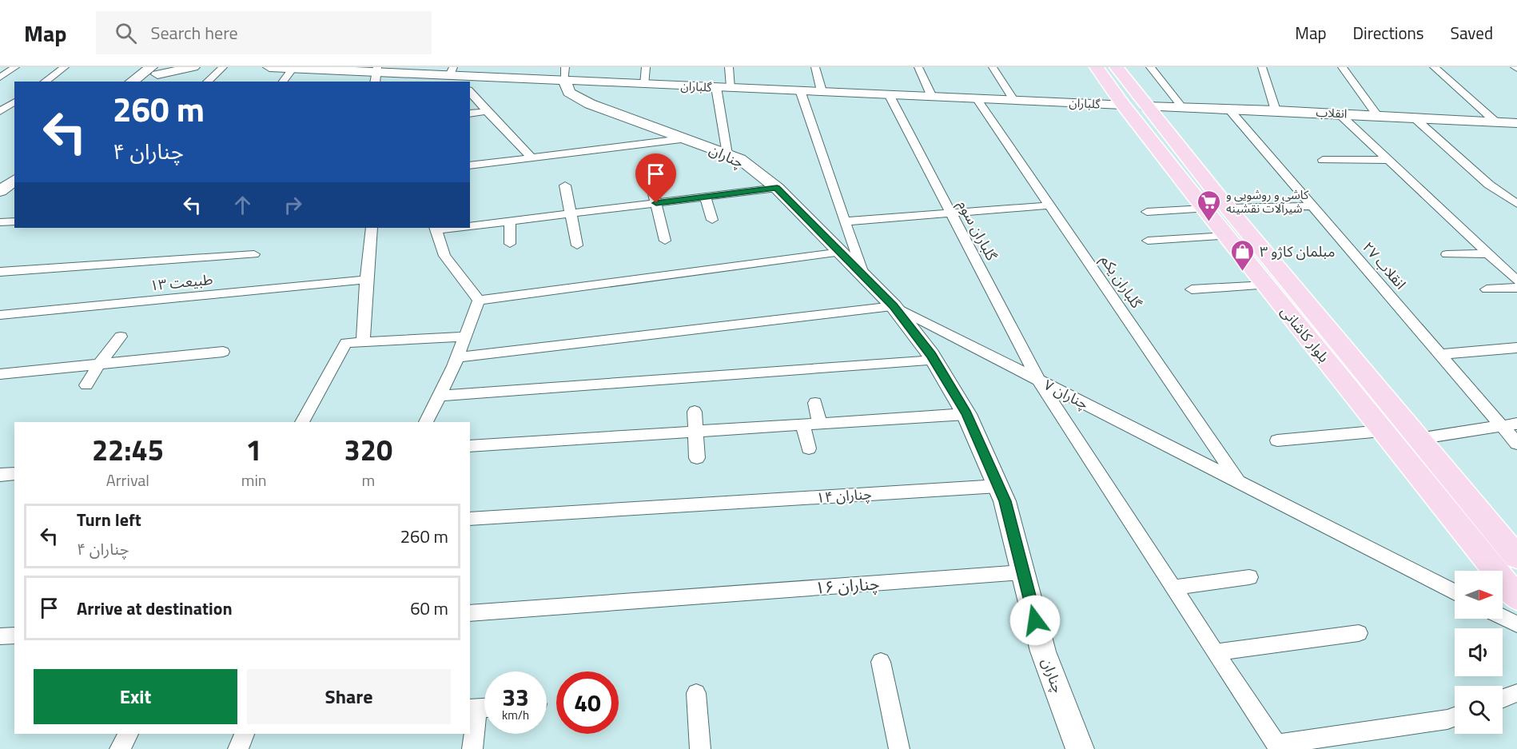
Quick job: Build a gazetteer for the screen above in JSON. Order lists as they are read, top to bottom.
{
  "streets": {
    "main road": ["بلوار کاشانی"],
    "street": [
      "گلباران",
      "انقلاب",
      "چناران",
      "گلباران سوم",
      "انقلاب ۲۷",
      "گلباران یکم",
      "طبیعت ۱۳",
      "چناران ۷",
      "چناران ۱۴",
      "چناران ۱۶"
    ]
  },
  "crossings": [
    ["گلباران", "چناران"],
    ["گلباران", "گلباران سوم"],
    ["گلباران", "گلباران یکم"],
    ["گلباران", "بلوار کاشانی"],
    ["انقلاب", "انقلاب ۲۷"],
    ["انقلاب", "بلوار کاشانی"],
    ["چناران", "چناران ۷"],
    ["چناران", "چناران ۱۴"],
    ["چناران", "چناران ۱۶"],
    ["گلباران سوم", "چناران ۷"],
    ["گلباران یکم", "چناران ۷"]
  ],
  "places": {
    "supermarket": ["کاشی و روشویی و شیرآلات نقشینه"],
    "shop": ["مبلمان کاژو ۳"]
  },
  "north": "right",
  "page": {
    "header": "Map",
    "search": "Search here",
    "nav": ["Map", "Directions", "Saved"],
    "turn": ["260 m", "۴ چناران"],
    "eta": [
      "22:45",
      "Arrival",
      "1",
      "min",
      "320",
      "m"
    ],
    "list": [
      {
        "name": "Turn left",
        "note": "۴ چناران",
        "value": "260 m"
      },
      {
        "name": "Arrive at destination",
        "value": "60 m"
      }
    ],
    "buttons": ["Exit", "Share"],
    "speed": "33 km/h",
    "limit": "40"
  }
}
